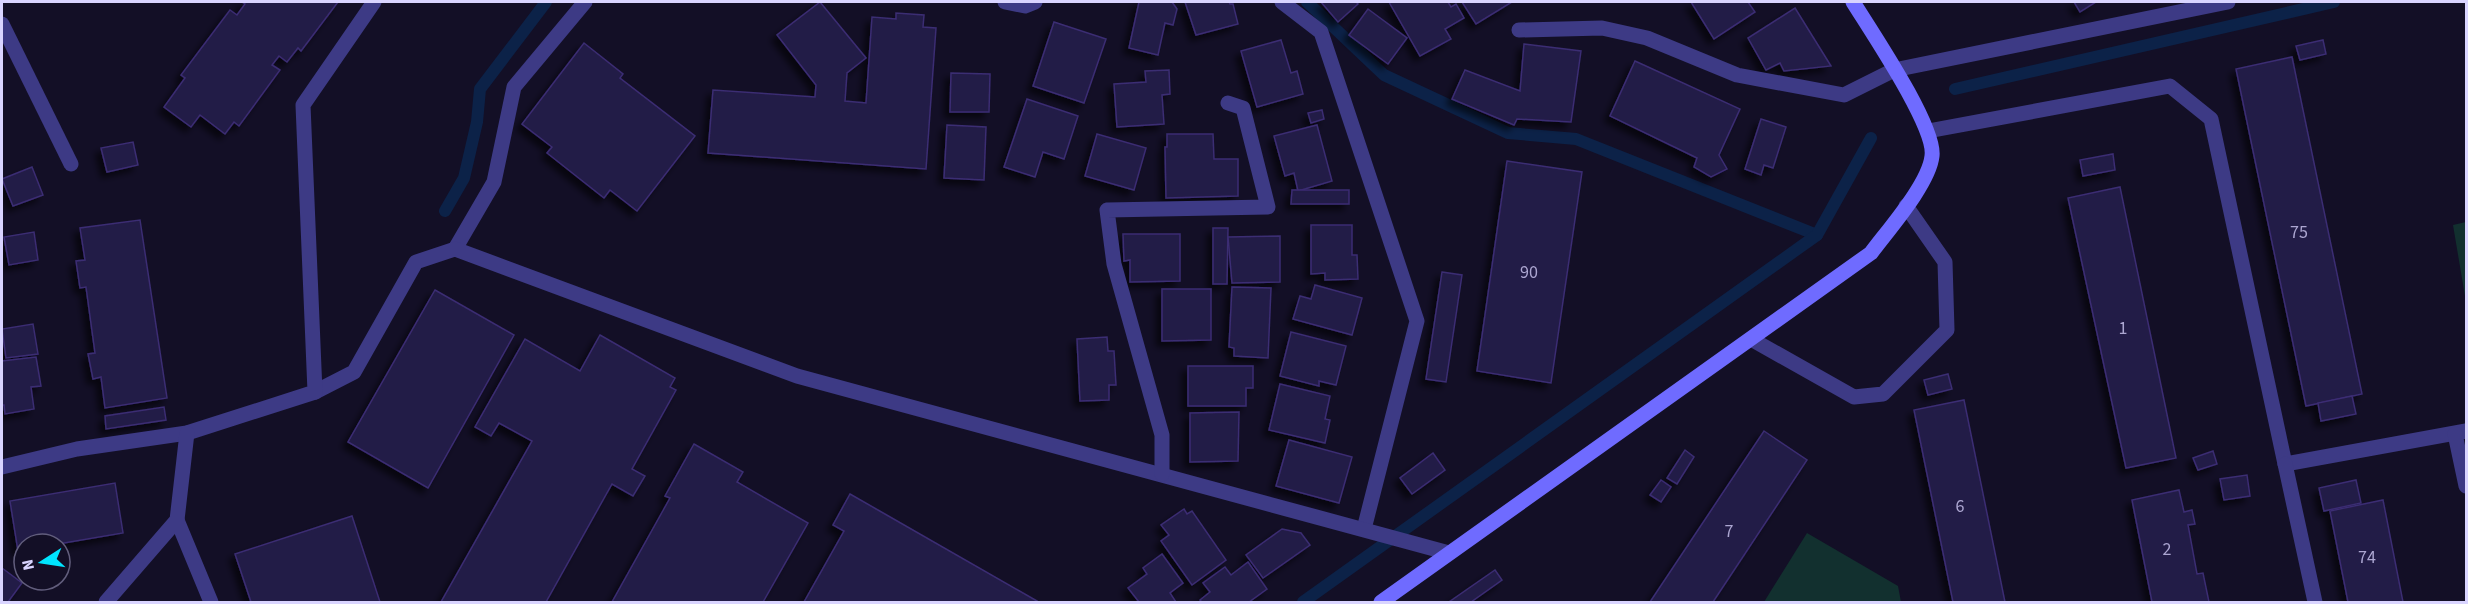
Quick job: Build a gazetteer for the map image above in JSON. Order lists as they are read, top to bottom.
{
  "house_numbers": [
    "75",
    "90",
    "1",
    "6",
    "7",
    "2",
    "74"
  ],
  "north": "left"
}
